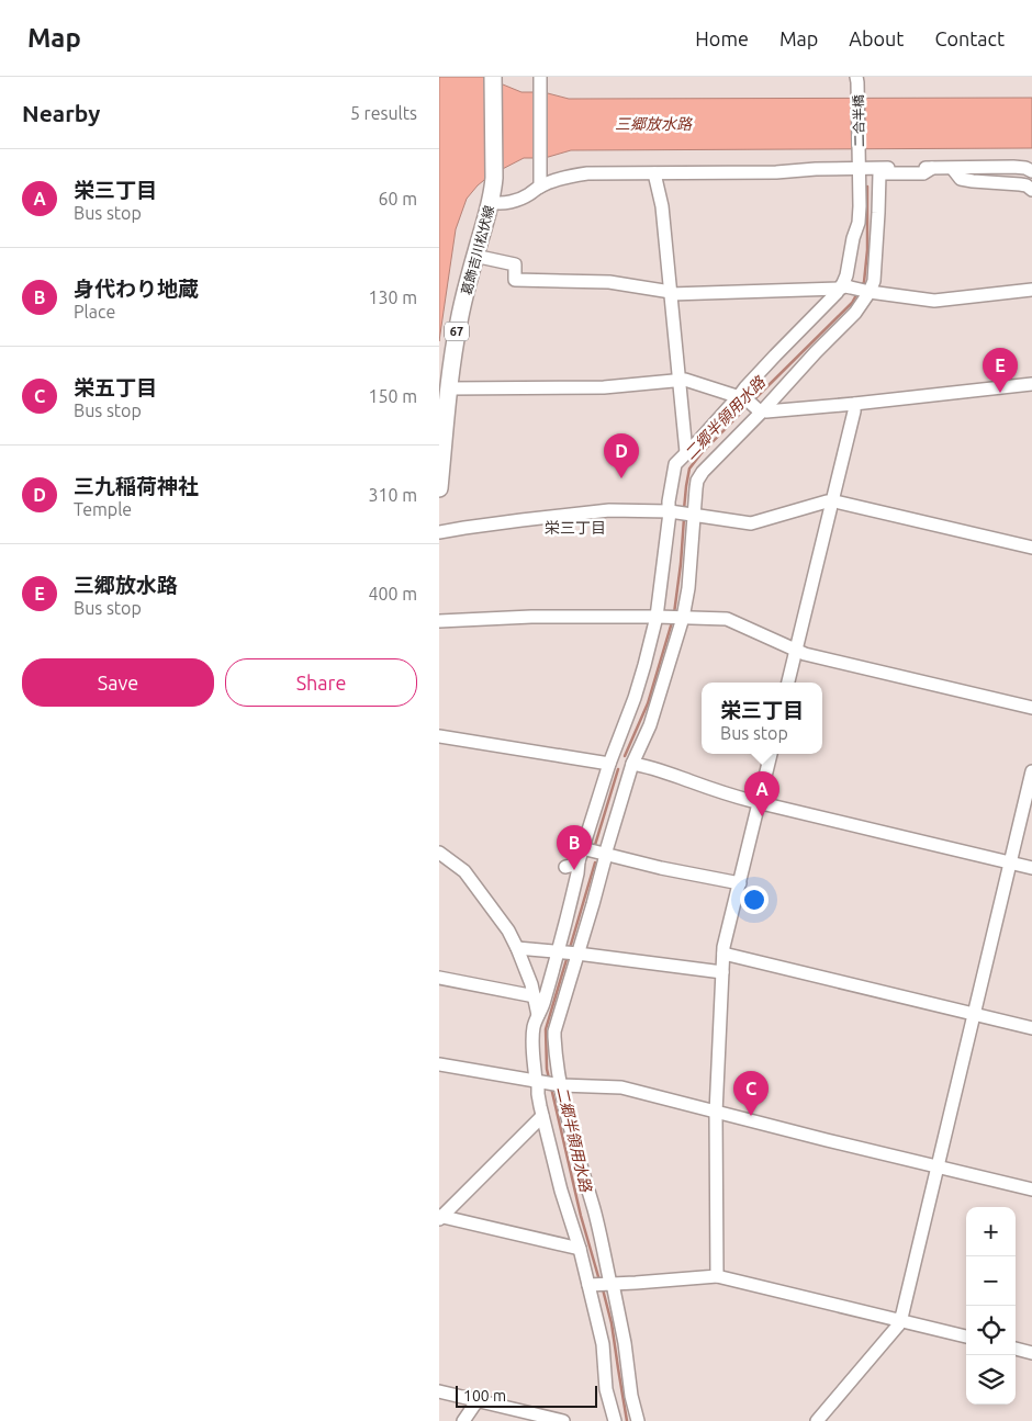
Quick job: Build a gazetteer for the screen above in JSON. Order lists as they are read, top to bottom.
{
  "streets": {
    "main road": ["葛飾吉川松伏線", "67"],
    "street": ["二合半橋"]
  },
  "districts": ["栄三丁目"],
  "water": ["三郷放水路", "二郷半領用水路"],
  "scale_bar": "100 m",
  "page": {
    "header": "Map",
    "nav": [
      "Home",
      "Map",
      "About",
      "Contact"
    ],
    "heading": ["Nearby", "5 results"],
    "list": [
      {
        "mark": "A",
        "name": "栄三丁目",
        "note": "Bus stop",
        "value": "60 m"
      },
      {
        "mark": "B",
        "name": "身代わり地蔵",
        "note": "Place",
        "value": "130 m"
      },
      {
        "mark": "C",
        "name": "栄五丁目",
        "note": "Bus stop",
        "value": "150 m"
      },
      {
        "mark": "D",
        "name": "三九稲荷神社",
        "note": "Temple",
        "value": "310 m"
      },
      {
        "mark": "E",
        "name": "三郷放水路",
        "note": "Bus stop",
        "value": "400 m"
      }
    ],
    "pins": [
      "E",
      "D",
      "A",
      "B",
      "C"
    ],
    "buttons": ["Save", "Share"],
    "popup": ["栄三丁目", "Bus stop"],
    "map_buttons": ["+", "−"],
    "scale": "100 m"
  }
}
